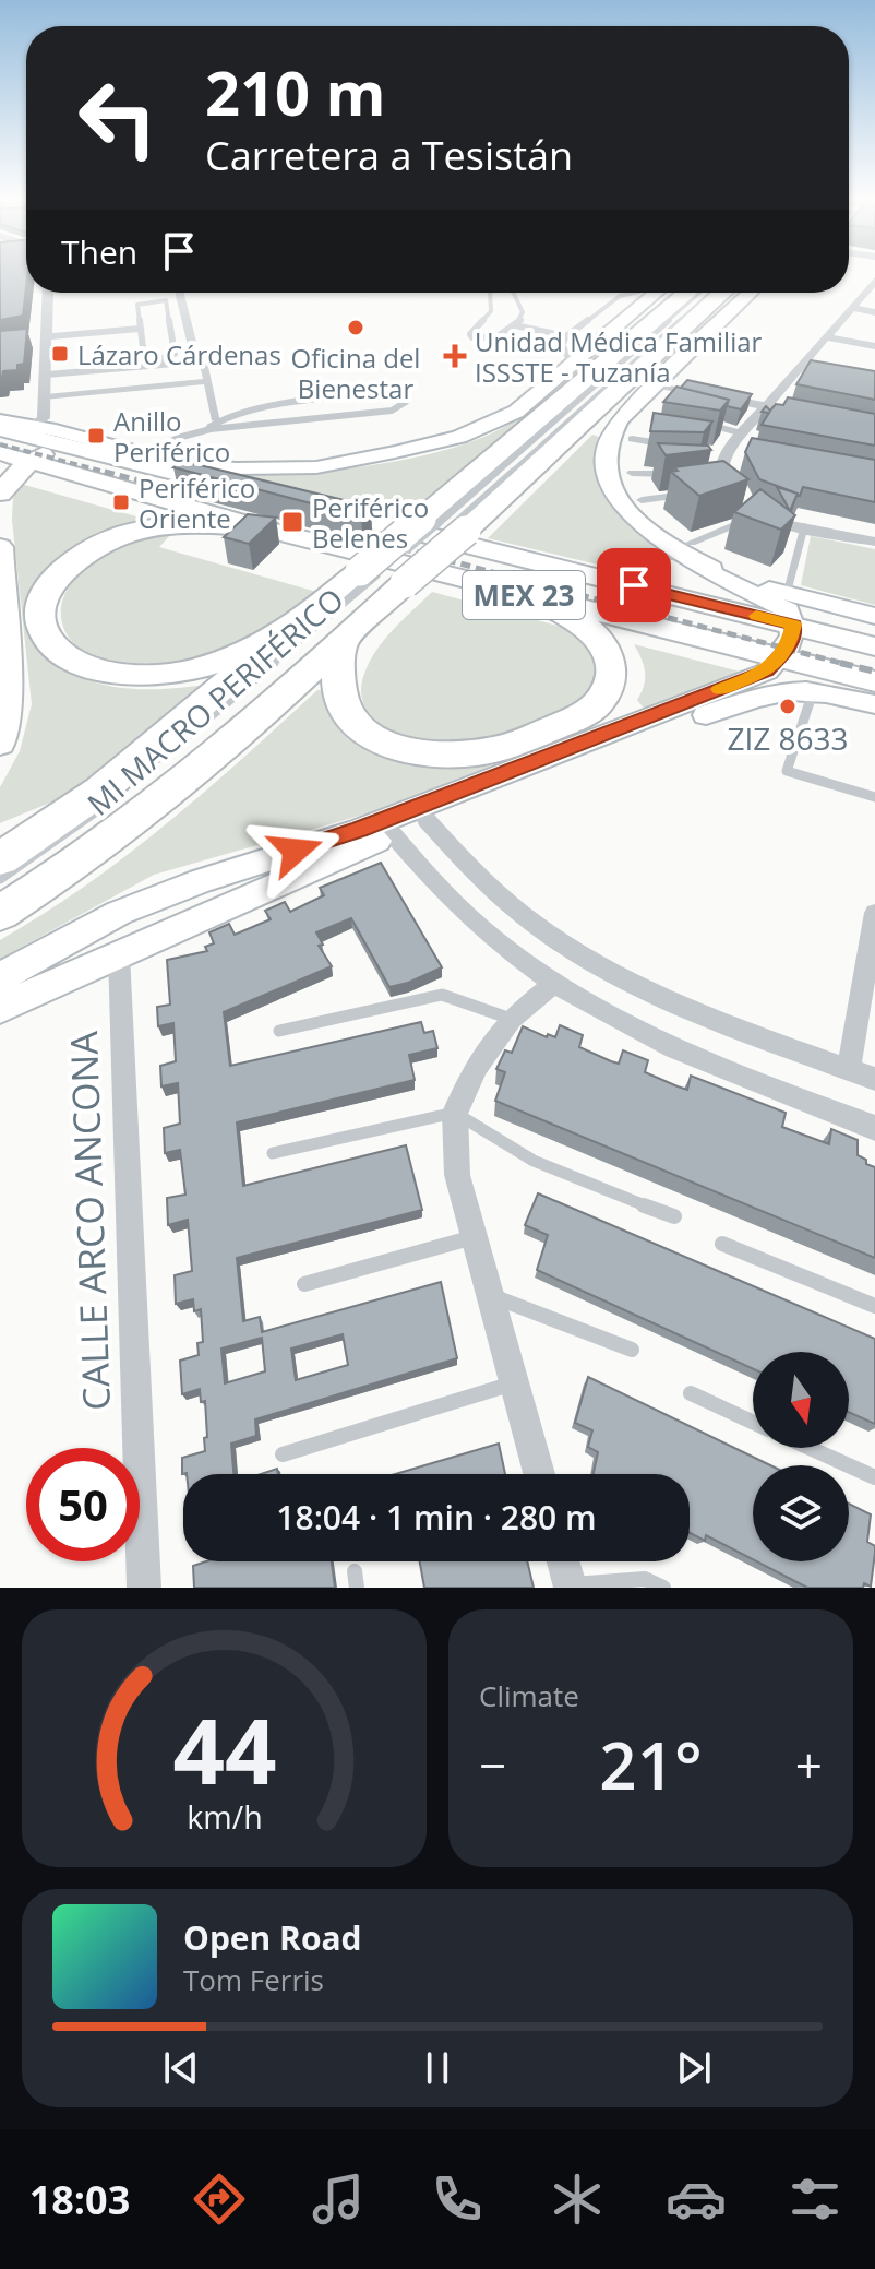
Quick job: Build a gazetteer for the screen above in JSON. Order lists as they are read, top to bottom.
{
  "streets": {
    "main road": ["MEX 23"],
    "street": ["CALLE ARCO ANCONA"],
    "lane": ["MI MACRO PERIFÉRICO"]
  },
  "places": {
    "other": ["Oficina del Bienestar", "ZIZ 8633"],
    "transit": [
      "Lázaro Cárdenas",
      "Anillo Periférico",
      "Periférico Oriente",
      "Periférico Belenes"
    ],
    "health": ["Unidad Médica Familiar ISSSTE - Tuzanía"]
  },
  "north": "bottom",
  "page": {
    "turn": ["210 m", "Carretera a Tesistán"],
    "then": "Then",
    "limit": "50",
    "trip": "18:04 · 1 min · 280 m",
    "tile": "Climate",
    "heat": ["−", "21°", "+"],
    "song": ["Open Road", "Tom Ferris"],
    "tabs": "18:03",
    "gauge": ["44", "km/h"]
  }
}
